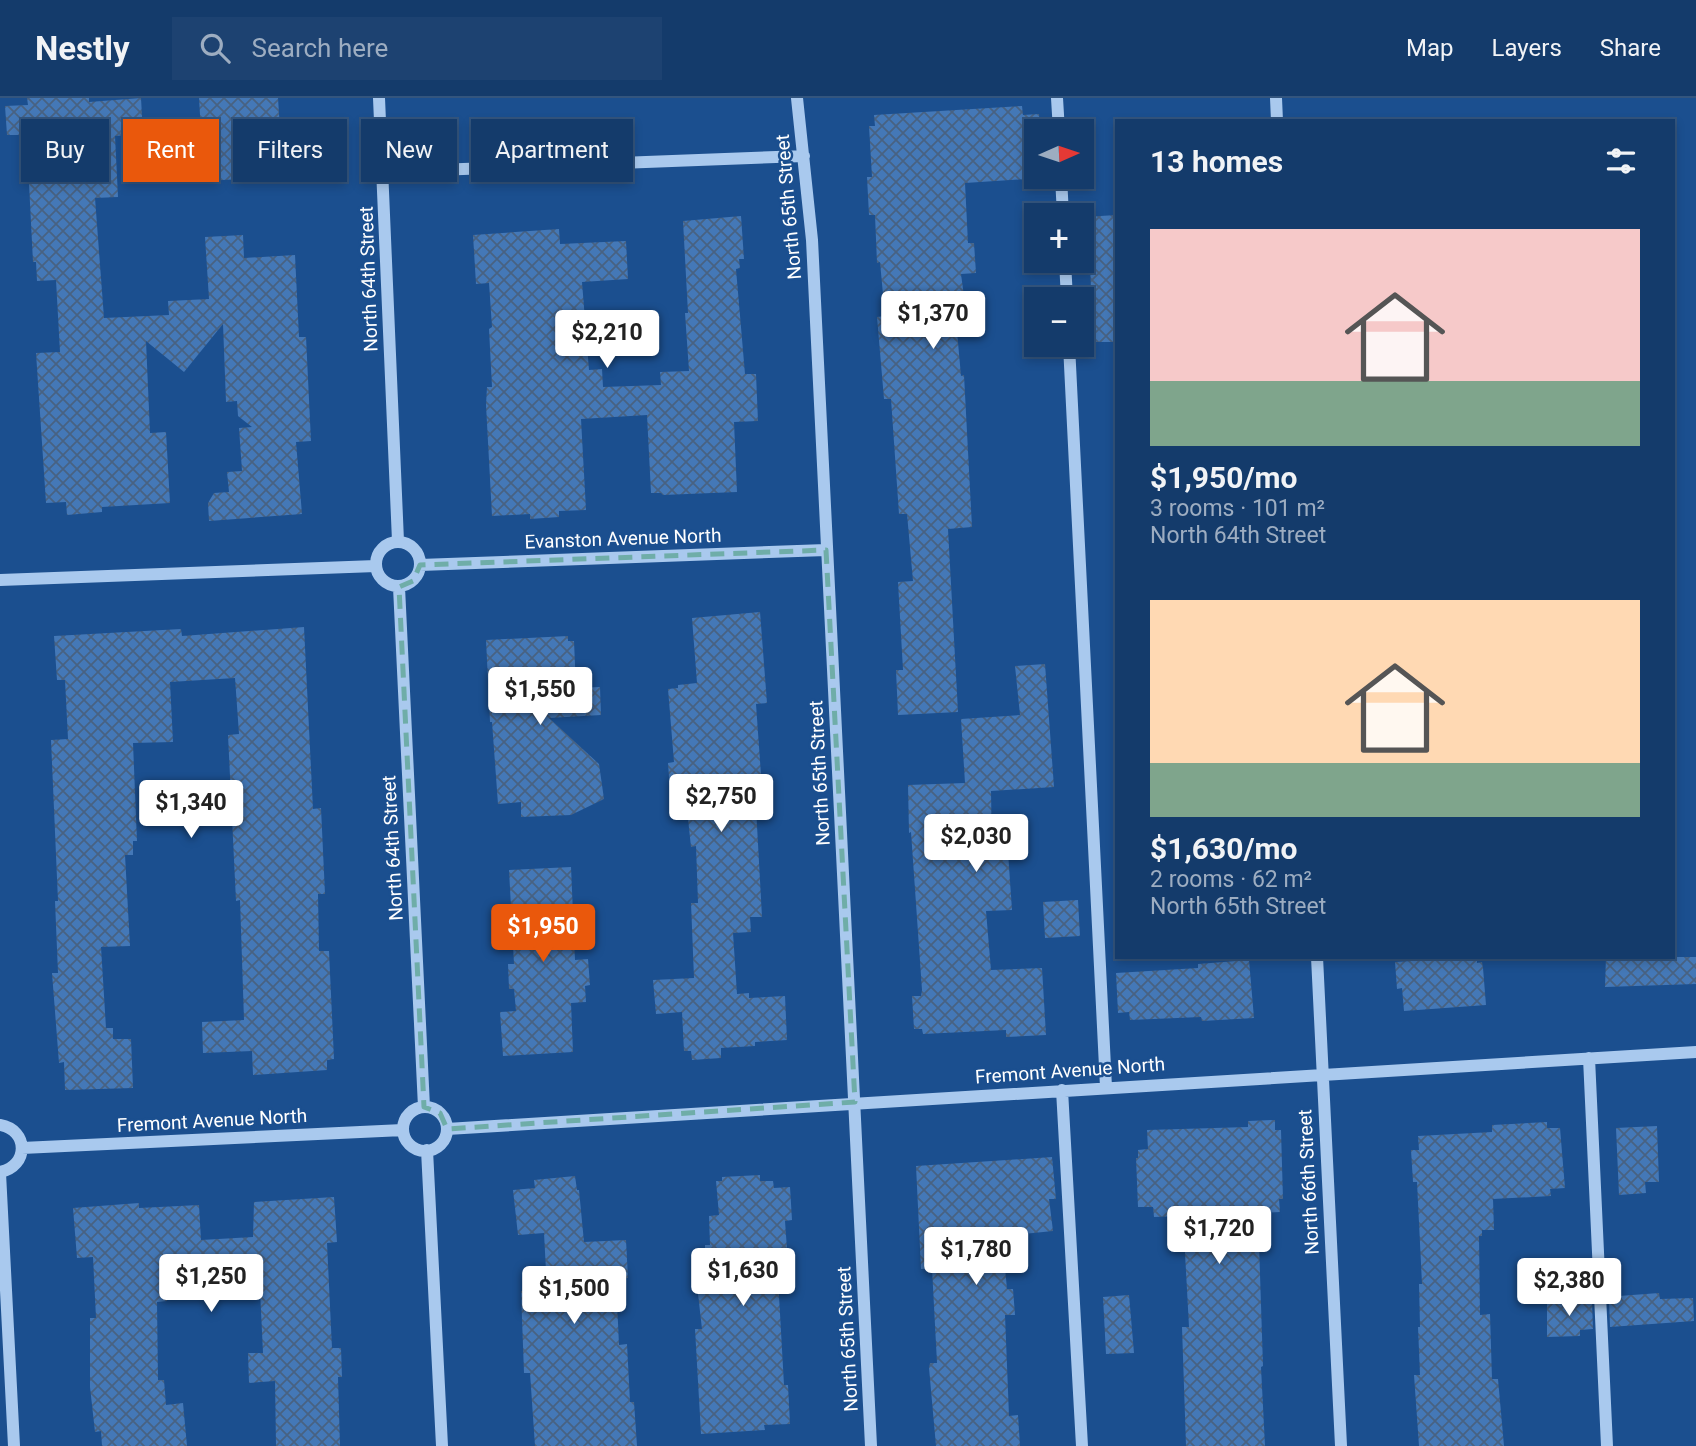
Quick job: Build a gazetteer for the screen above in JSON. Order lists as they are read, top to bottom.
{
  "streets": {
    "street": [
      "North 65th Street",
      "North 64th Street",
      "Evanston Avenue North",
      "Fremont Avenue North",
      "North 66th Street"
    ]
  },
  "crossings": [
    ["North 65th Street", "Evanston Avenue North"],
    ["North 65th Street", "Fremont Avenue North"],
    ["North 64th Street", "Evanston Avenue North"],
    ["North 64th Street", "Fremont Avenue North"],
    ["Fremont Avenue North", "North 66th Street"]
  ],
  "north": "right",
  "page": {
    "header": "Nestly",
    "search": "Search here",
    "nav": ["Map", "Layers", "Share"],
    "map_buttons": ["+", "−"],
    "chip": [
      "Buy",
      "Rent",
      "Filters",
      "New",
      "Apartment"
    ],
    "heading": "13 homes",
    "list": [
      {
        "name": "$1,950/mo",
        "note": "3 rooms · 101 m² · North 64th Street"
      },
      {
        "name": "$1,630/mo",
        "note": "2 rooms · 62 m² · North 65th Street"
      }
    ],
    "price": [
      "$1,370",
      "$2,210",
      "$1,550",
      "$2,750",
      "$1,340",
      "$2,030",
      "$1,950",
      "$1,720",
      "$1,780",
      "$1,630",
      "$1,250",
      "$2,380",
      "$1,500"
    ]
  }
}
